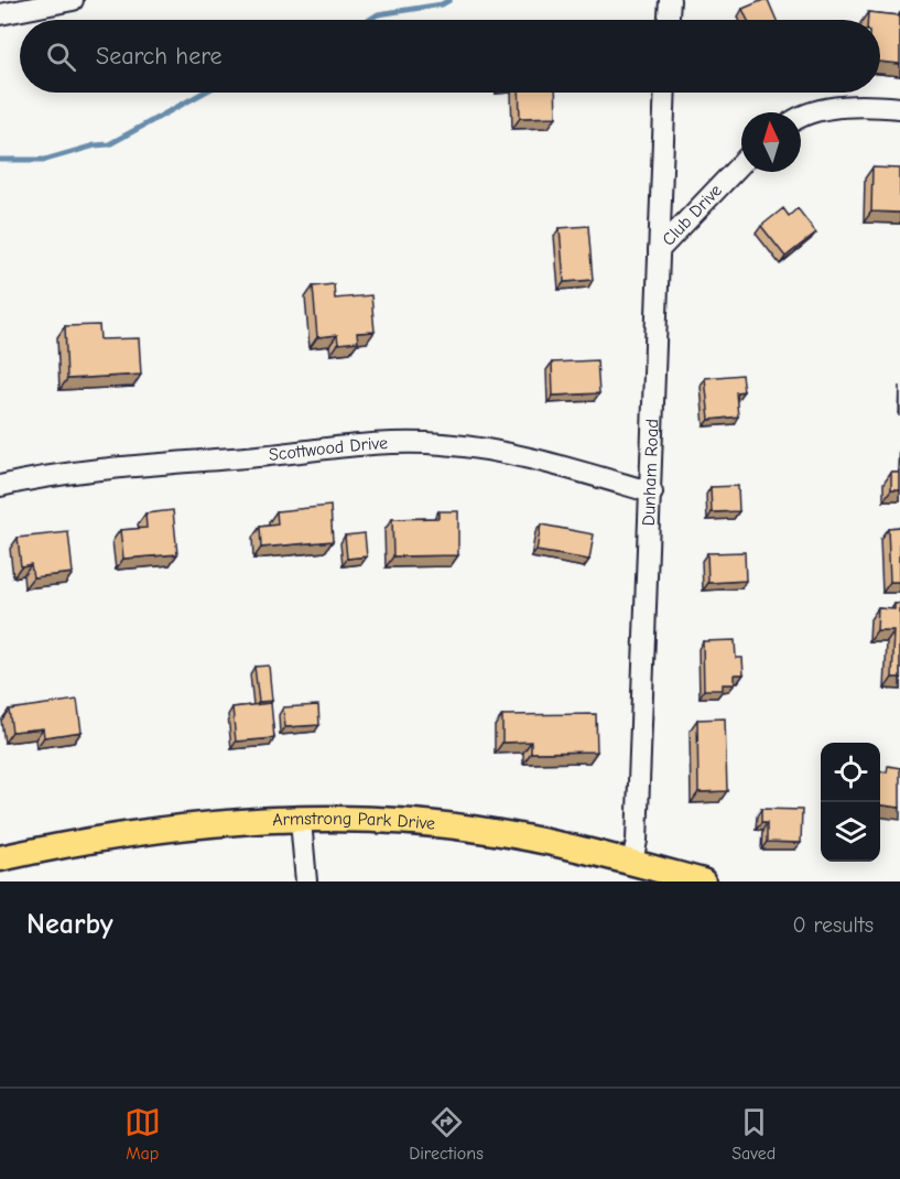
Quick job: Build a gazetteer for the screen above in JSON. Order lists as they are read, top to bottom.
{
  "streets": {
    "main road": ["Armstrong Park Drive"],
    "street": ["Club Drive", "Scottwood Drive", "Dunham Road"]
  },
  "crossings": [
    ["Club Drive", "Dunham Road"],
    ["Scottwood Drive", "Dunham Road"],
    ["Dunham Road", "Armstrong Park Drive"]
  ],
  "north": "top",
  "page": {
    "search": "Search here",
    "heading": ["Nearby", "0 results"],
    "nav": ["Map", "Directions", "Saved"]
  }
}
